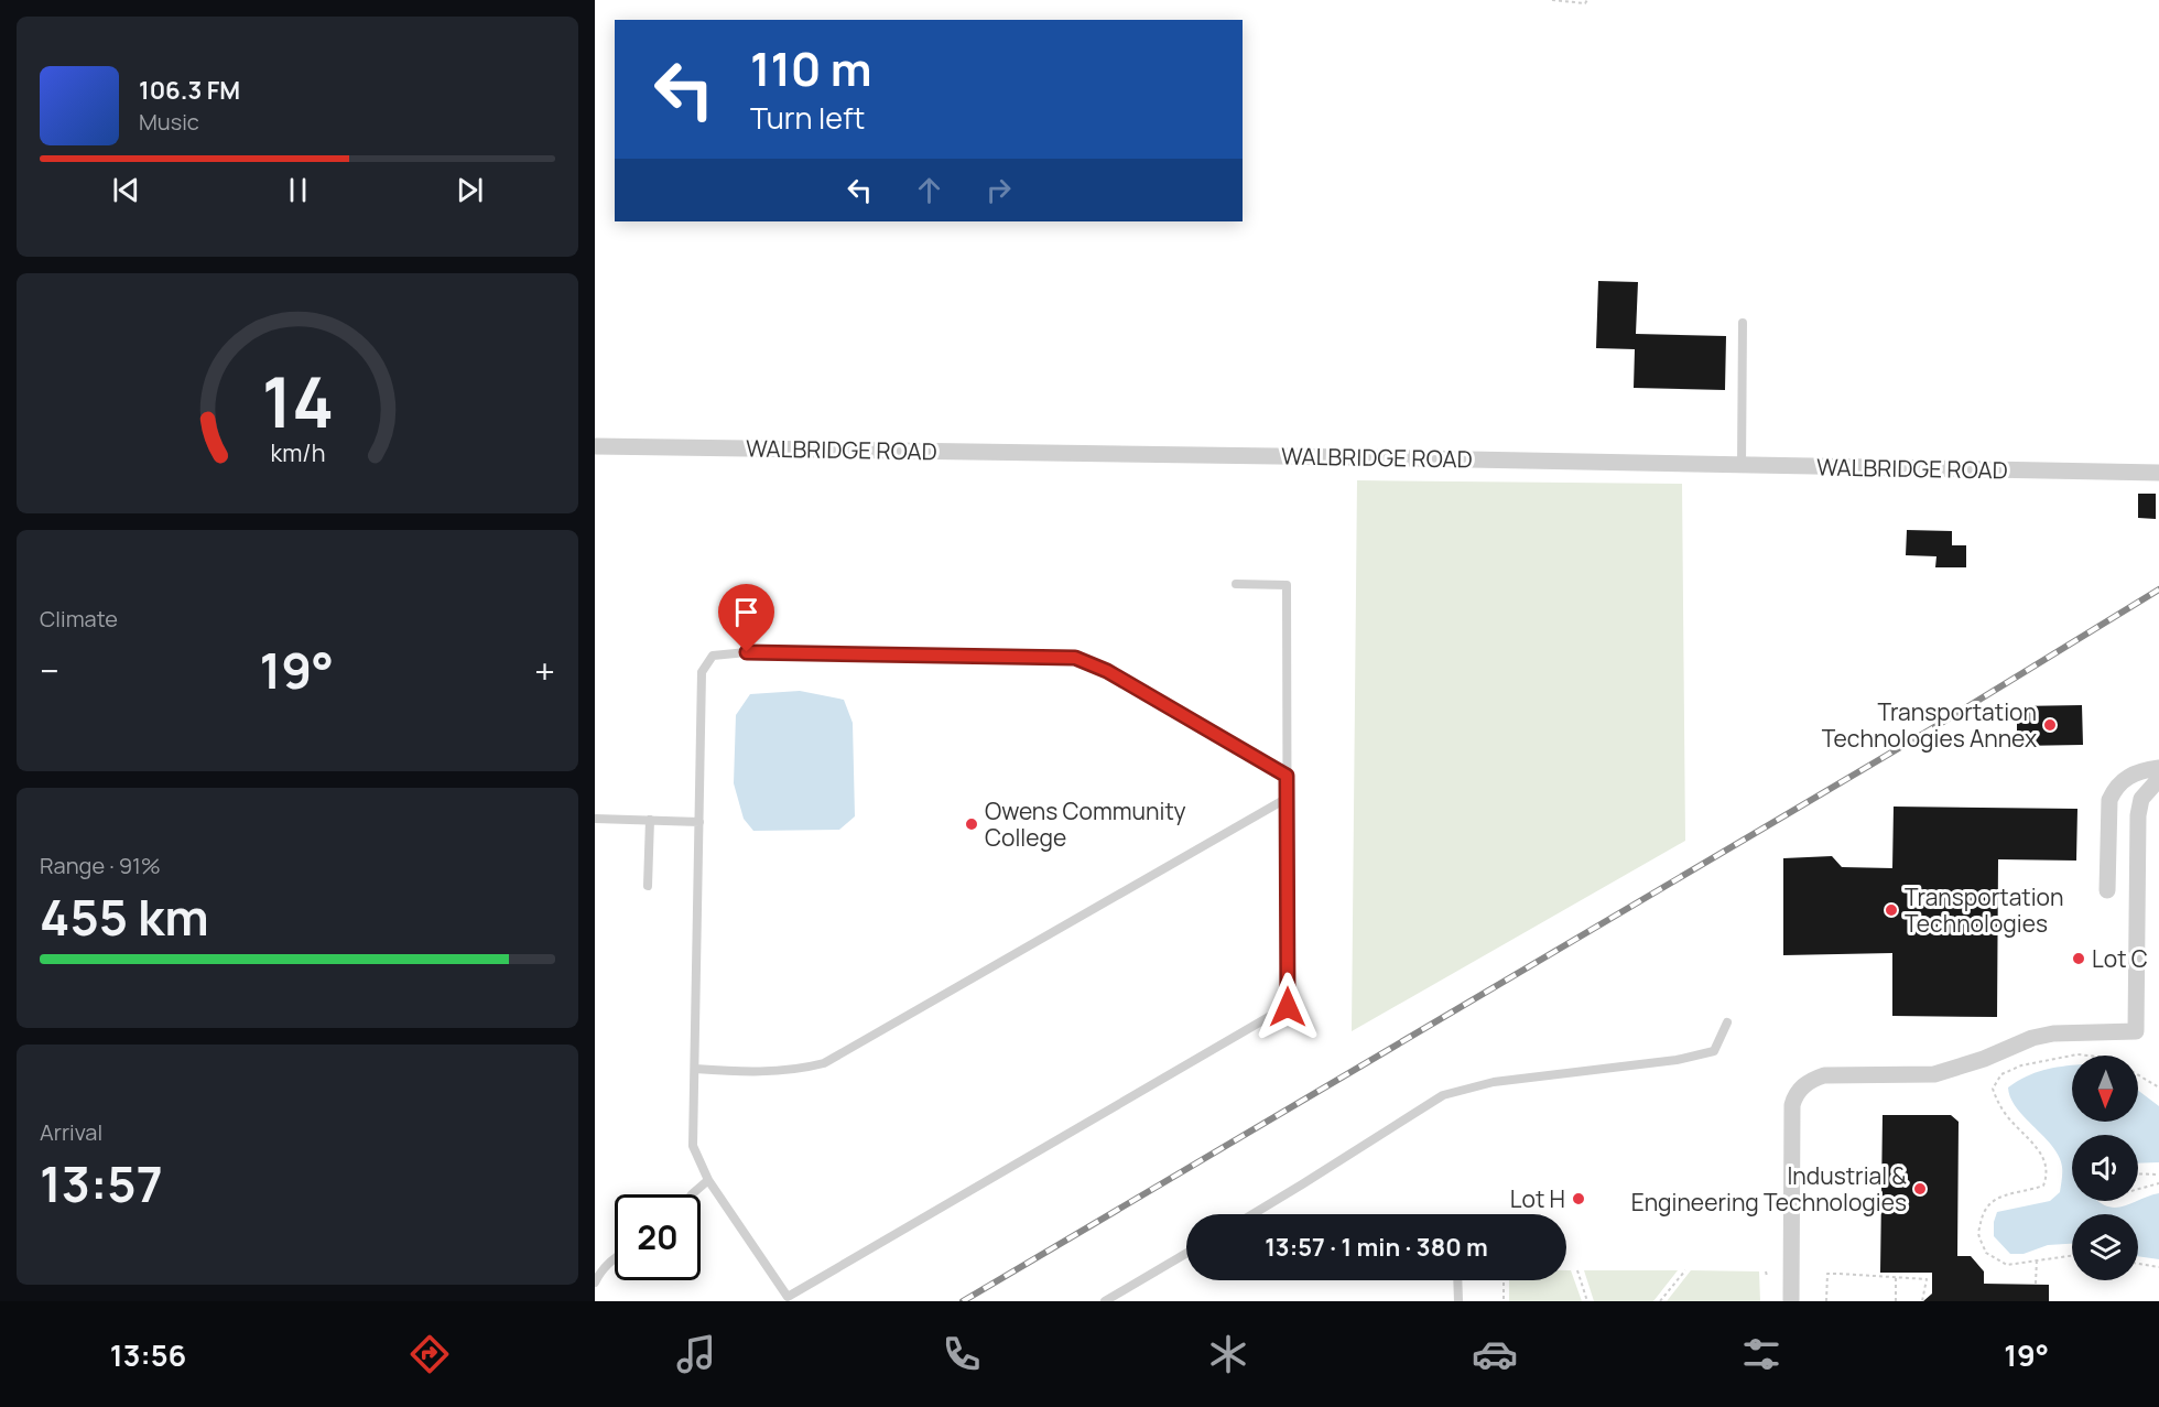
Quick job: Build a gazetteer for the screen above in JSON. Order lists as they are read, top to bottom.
{
  "streets": {
    "street": ["WALBRIDGE ROAD"]
  },
  "places": [
    "Transportation Technologies Annex",
    "Owens Community College",
    "Transportation Technologies",
    "Lot C",
    "Industrial & Engineering Technologies",
    "Lot H"
  ],
  "north": "bottom",
  "page": {
    "turn": ["110 m", "Turn left"],
    "song": ["106.3 FM", "Music"],
    "tile": [
      "Climate",
      ["Range · 91%", "455 km"],
      ["Arrival", "13:57"]
    ],
    "heat": ["−", "19°", "+"],
    "limit": "20",
    "trip": "13:57 · 1 min · 380 m",
    "tabs": ["13:56", "19°"],
    "gauge": ["14", "km/h"]
  }
}
